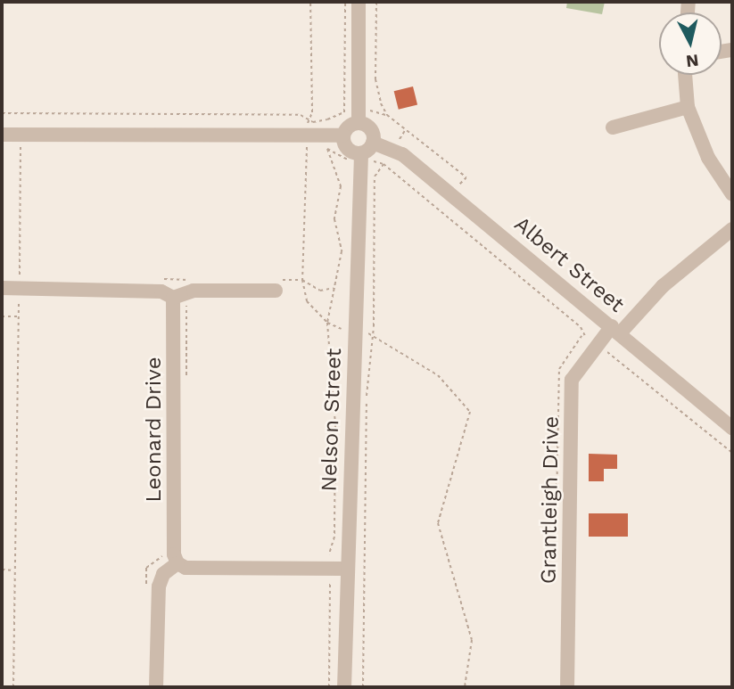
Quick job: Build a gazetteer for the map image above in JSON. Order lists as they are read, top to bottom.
{
  "streets": {
    "street": [
      "Albert Street",
      "Nelson Street",
      "Leonard Drive",
      "Grantleigh Drive"
    ]
  },
  "crossings": [
    ["Albert Street", "Nelson Street"],
    ["Albert Street", "Grantleigh Drive"]
  ],
  "north": "bottom"
}
